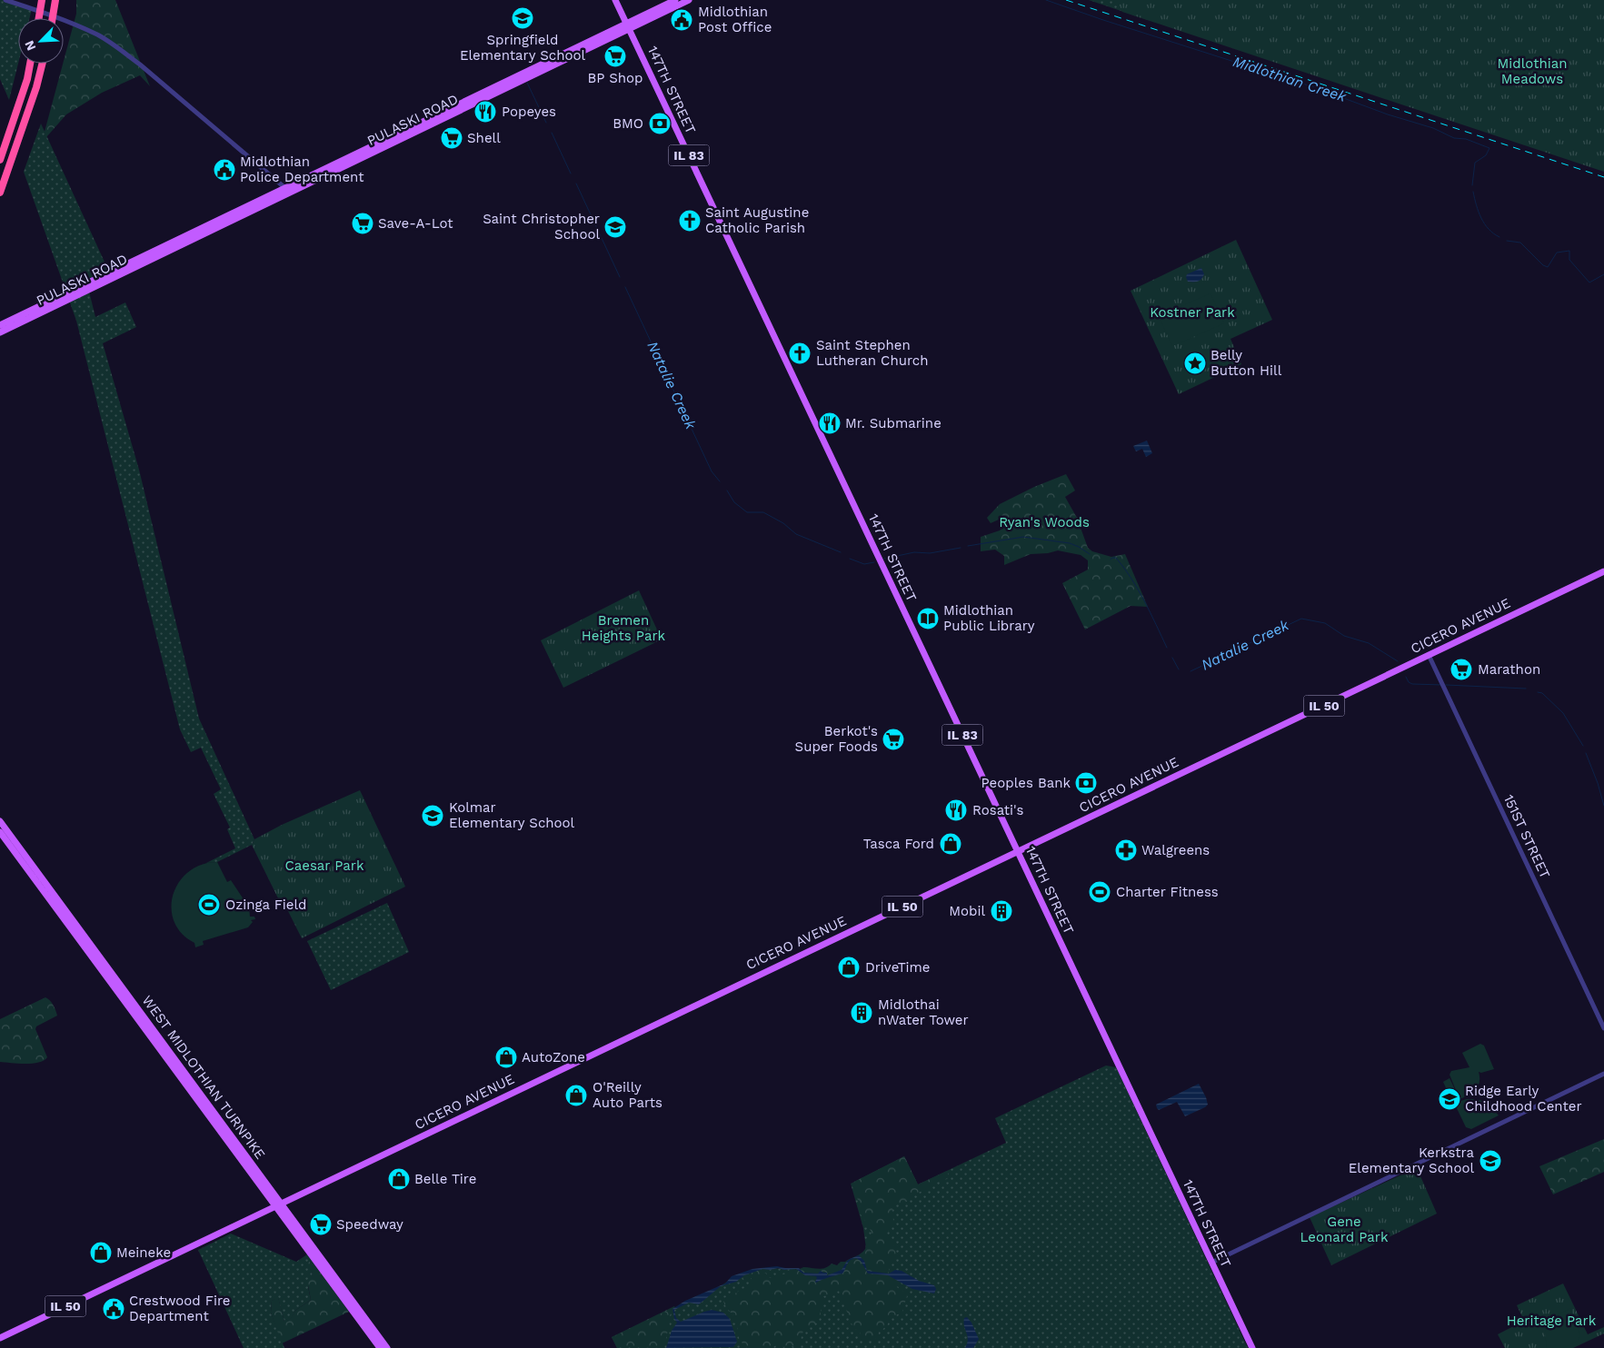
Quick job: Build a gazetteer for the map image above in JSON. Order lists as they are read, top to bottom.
{
  "streets": {
    "main road": [
      "147TH STREET",
      "PULASKI ROAD",
      "IL 83",
      "CICERO AVENUE",
      "IL 50",
      "WEST MIDLOTHIAN TURNPIKE"
    ],
    "street": ["151ST STREET"]
  },
  "crossings": [
    ["147TH STREET", "PULASKI ROAD"],
    ["147TH STREET", "CICERO AVENUE"],
    ["CICERO AVENUE", "151ST STREET"],
    ["CICERO AVENUE", "WEST MIDLOTHIAN TURNPIKE"]
  ],
  "water": ["Midlothian Creek", "Natalie Creek"],
  "parks": [
    "Midlothian Meadows",
    "Kostner Park",
    "Ryan's Woods",
    "Bremen Heights Park",
    "Caesar Park",
    "Gene Leonard Park",
    "Heritage Park"
  ],
  "places": {
    "school or university": [
      "Springfield Elementary School",
      "Saint Christopher School",
      "Kolmar Elementary School",
      "Ridge Early Childhood Center",
      "Kerkstra Elementary School"
    ],
    "public building": ["Midlothian Post Office", "Midlothian Police Department", "Crestwood Fire Department"],
    "supermarket": [
      "BP Shop",
      "Shell",
      "Save-A-Lot",
      "Marathon",
      "Berkot's Super Foods",
      "Speedway"
    ],
    "restaurant": ["Popeyes", "Mr. Submarine", "Rosati's"],
    "bank": ["BMO", "Peoples Bank"],
    "church": ["Saint Augustine Catholic Parish", "Saint Stephen Lutheran Church"],
    "place": ["Belly Button Hill"],
    "library": ["Midlothian Public Library"],
    "shop": [
      "Tasca Ford",
      "DriveTime",
      "AutoZone",
      "O'Reilly Auto Parts",
      "Belle Tire",
      "Meineke"
    ],
    "pharmacy": ["Walgreens"],
    "sports": ["Charter Fitness", "Ozinga Field"],
    "building": ["Mobil", "Midlothai nWater Tower"]
  },
  "north": "bottom left"
}
